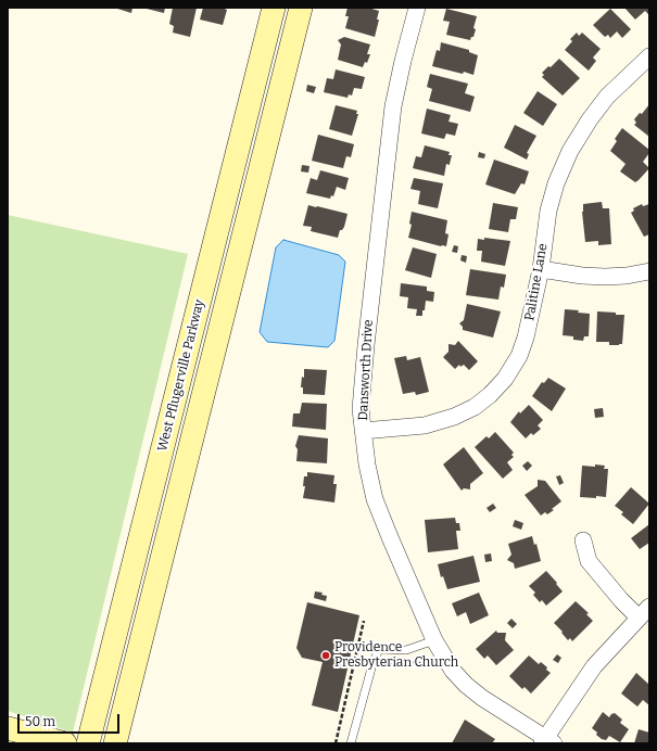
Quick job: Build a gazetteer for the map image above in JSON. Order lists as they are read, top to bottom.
{
  "streets": {
    "main road": ["West Pflugerville Parkway"],
    "street": ["Palitine Lane", "Dansworth Drive"]
  },
  "crossings": [
    ["Palitine Lane", "Dansworth Drive"]
  ],
  "places": ["Providence Presbyterian Church"],
  "scale_bar": "50 m"
}
